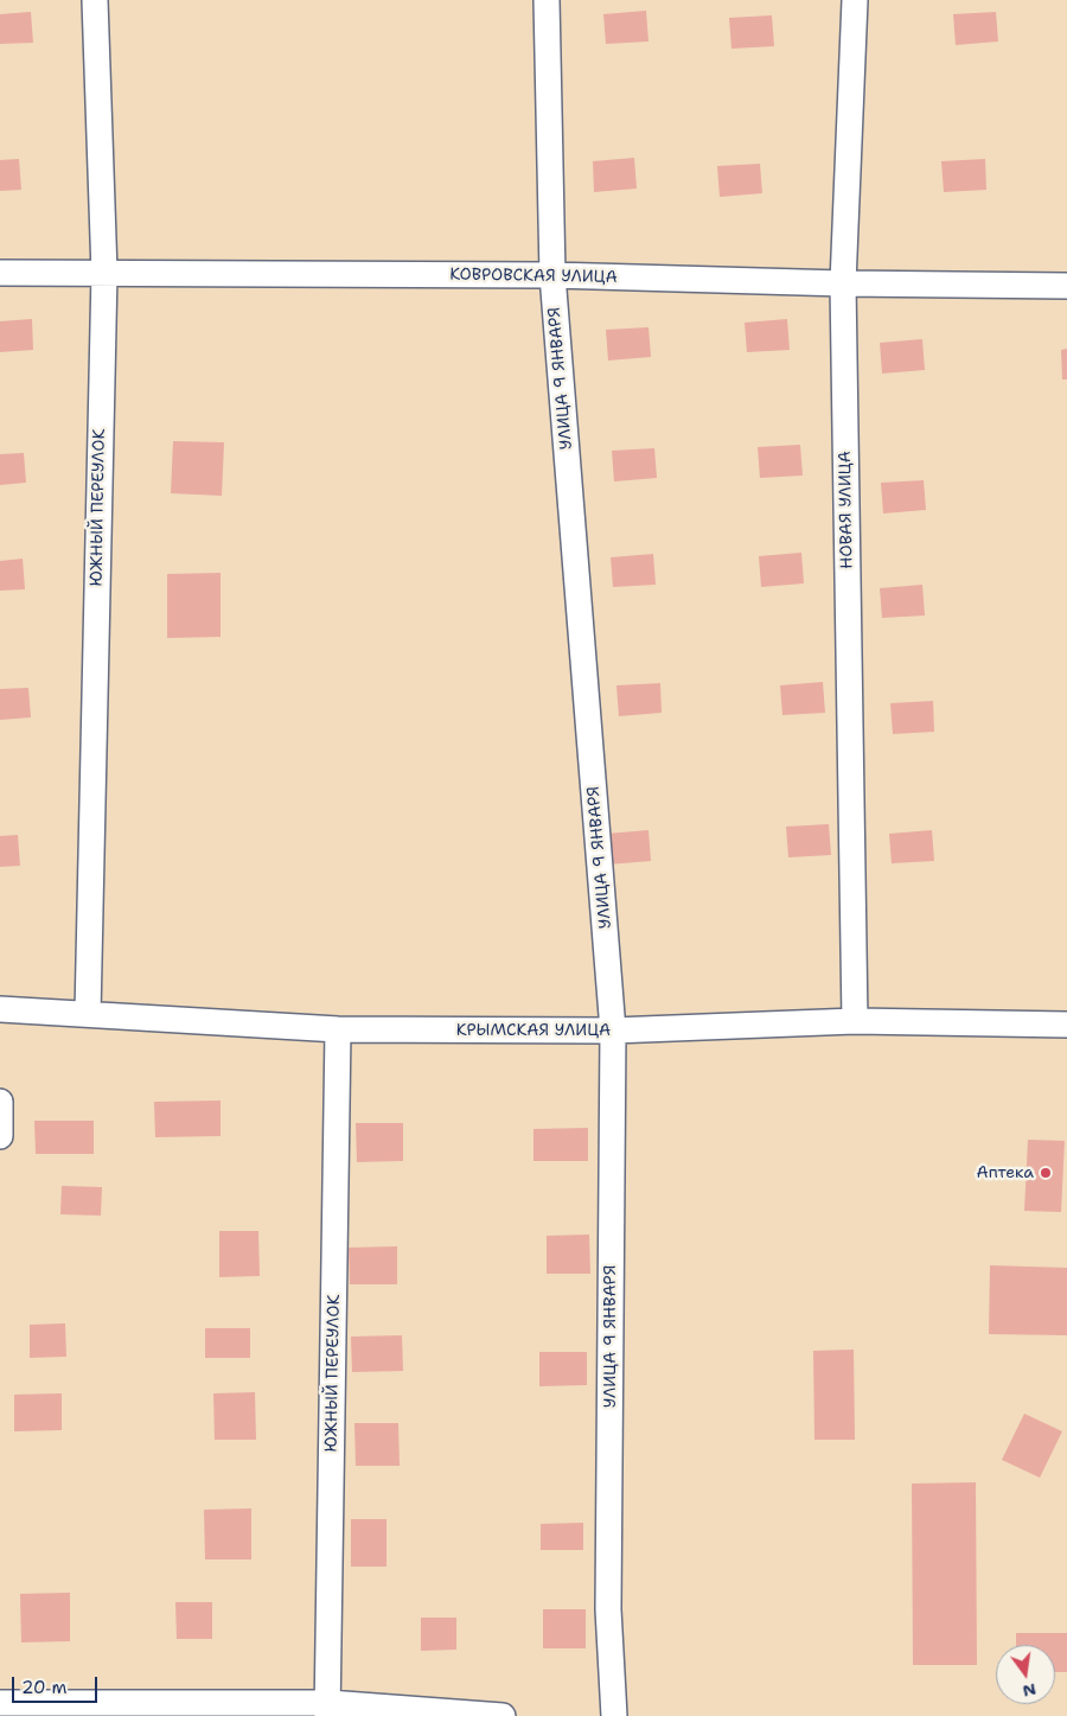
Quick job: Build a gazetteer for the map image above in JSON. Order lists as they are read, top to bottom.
{
  "streets": {
    "street": [
      "КОВРОВСКАЯ УЛИЦА",
      "УЛИЦА 9 ЯНВАРЯ",
      "ЮЖНЫЙ ПЕРЕУЛОК",
      "НОВАЯ УЛИЦА",
      "КРЫМСКАЯ УЛИЦА"
    ]
  },
  "crossings": [
    ["КОВРОВСКАЯ УЛИЦА", "УЛИЦА 9 ЯНВАРЯ"],
    ["КОВРОВСКАЯ УЛИЦА", "ЮЖНЫЙ ПЕРЕУЛОК"],
    ["КОВРОВСКАЯ УЛИЦА", "НОВАЯ УЛИЦА"],
    ["УЛИЦА 9 ЯНВАРЯ", "КРЫМСКАЯ УЛИЦА"],
    ["ЮЖНЫЙ ПЕРЕУЛОК", "КРЫМСКАЯ УЛИЦА"],
    ["НОВАЯ УЛИЦА", "КРЫМСКАЯ УЛИЦА"]
  ],
  "places": ["Аптека"],
  "scale_bar": "20 m",
  "north": "bottom"
}
